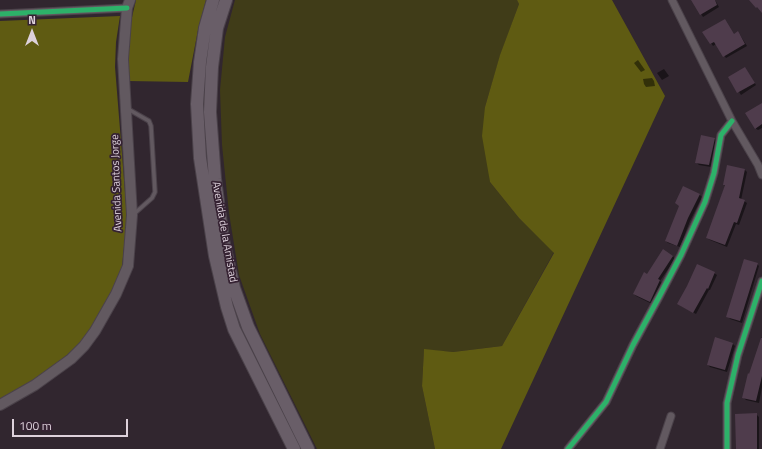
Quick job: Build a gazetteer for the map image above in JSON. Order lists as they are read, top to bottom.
{
  "streets": {
    "main road": ["Avenida Santos Jorge", "Avenida de la Amistad"]
  },
  "scale_bar": "100 m",
  "north": "top"
}
